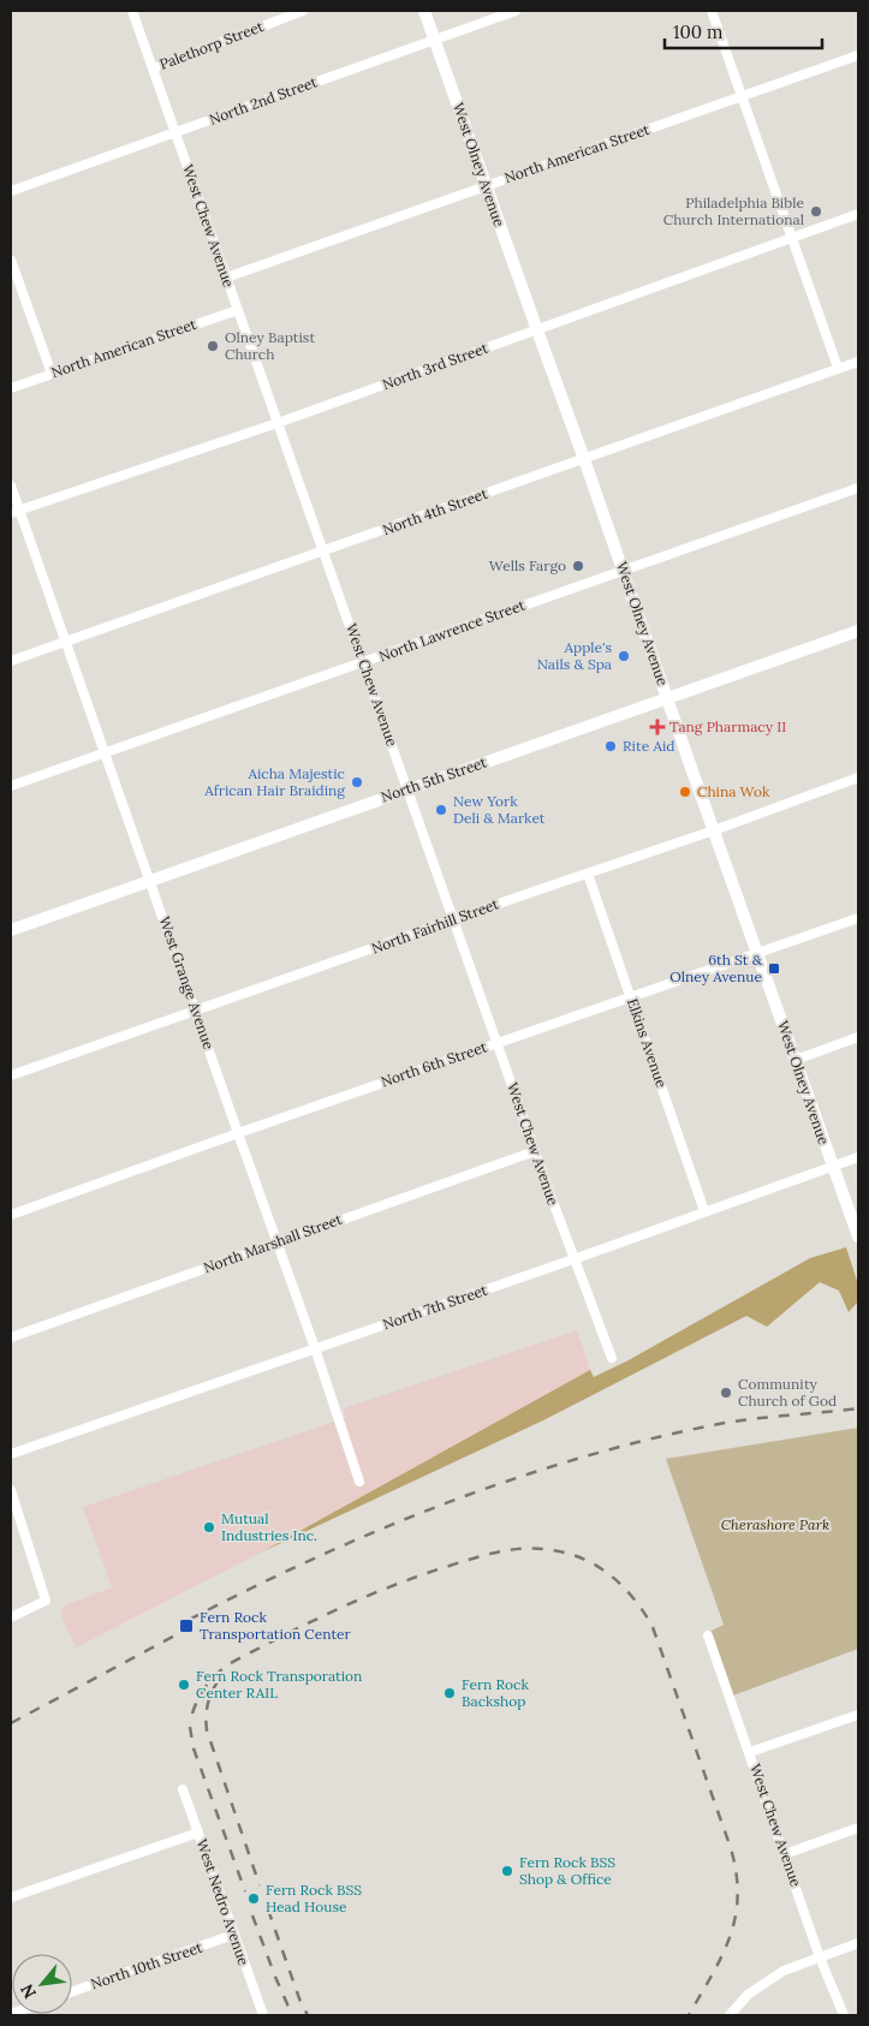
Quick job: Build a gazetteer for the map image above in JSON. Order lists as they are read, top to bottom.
{
  "streets": {
    "street": [
      "Palethorp Street",
      "North 2nd Street",
      "North American Street",
      "West Olney Avenue",
      "West Chew Avenue",
      "North 3rd Street",
      "North 4th Street",
      "North Lawrence Street",
      "North 5th Street",
      "North Fairhill Street",
      "West Grange Avenue",
      "Elkins Avenue",
      "North 6th Street",
      "North Marshall Street",
      "North 7th Street",
      "West Nedro Avenue",
      "North 10th Street"
    ]
  },
  "crossings": [
    ["Palethorp Street", "West Chew Avenue"],
    ["North 2nd Street", "West Olney Avenue"],
    ["North 2nd Street", "West Chew Avenue"],
    ["North American Street", "West Olney Avenue"],
    ["North American Street", "West Chew Avenue"],
    ["West Olney Avenue", "North 3rd Street"],
    ["West Olney Avenue", "North 4th Street"],
    ["West Olney Avenue", "North Lawrence Street"],
    ["West Olney Avenue", "North 5th Street"],
    ["West Olney Avenue", "North Fairhill Street"],
    ["West Olney Avenue", "North 6th Street"],
    ["West Olney Avenue", "North 7th Street"],
    ["West Chew Avenue", "North 3rd Street"],
    ["West Chew Avenue", "North 4th Street"],
    ["West Chew Avenue", "North Lawrence Street"],
    ["West Chew Avenue", "North 5th Street"],
    ["West Chew Avenue", "North Fairhill Street"],
    ["West Chew Avenue", "North 6th Street"],
    ["West Chew Avenue", "North Marshall Street"],
    ["West Chew Avenue", "North 7th Street"],
    ["North 3rd Street", "West Grange Avenue"],
    ["North 4th Street", "West Grange Avenue"],
    ["North Lawrence Street", "West Grange Avenue"],
    ["North 5th Street", "West Grange Avenue"],
    ["North Fairhill Street", "West Grange Avenue"],
    ["North Fairhill Street", "Elkins Avenue"],
    ["West Grange Avenue", "North 6th Street"],
    ["West Grange Avenue", "North Marshall Street"],
    ["West Grange Avenue", "North 7th Street"],
    ["Elkins Avenue", "North 6th Street"],
    ["Elkins Avenue", "North 7th Street"],
    ["West Nedro Avenue", "North 10th Street"]
  ],
  "parks": ["Cherashore Park"],
  "places": {
    "other": [
      "Philadelphia Bible Church International",
      "Olney Baptist Church",
      "Wells Fargo",
      "Apple's Nails & Spa",
      "Rite Aid",
      "Aicha Majestic African Hair Braiding",
      "China Wok",
      "New York Deli & Market",
      "Community Church of God",
      "Mutual Industries Inc.",
      "Fern Rock Transporation Center RAIL",
      "Fern Rock Backshop",
      "Fern Rock BSS Shop & Office",
      "Fern Rock BSS Head House"
    ],
    "health": ["Tang Pharmacy II"],
    "transit": ["6th St & Olney Avenue", "Fern Rock Transportation Center"]
  },
  "scale_bar": "100 m",
  "north": "bottom left"
}
